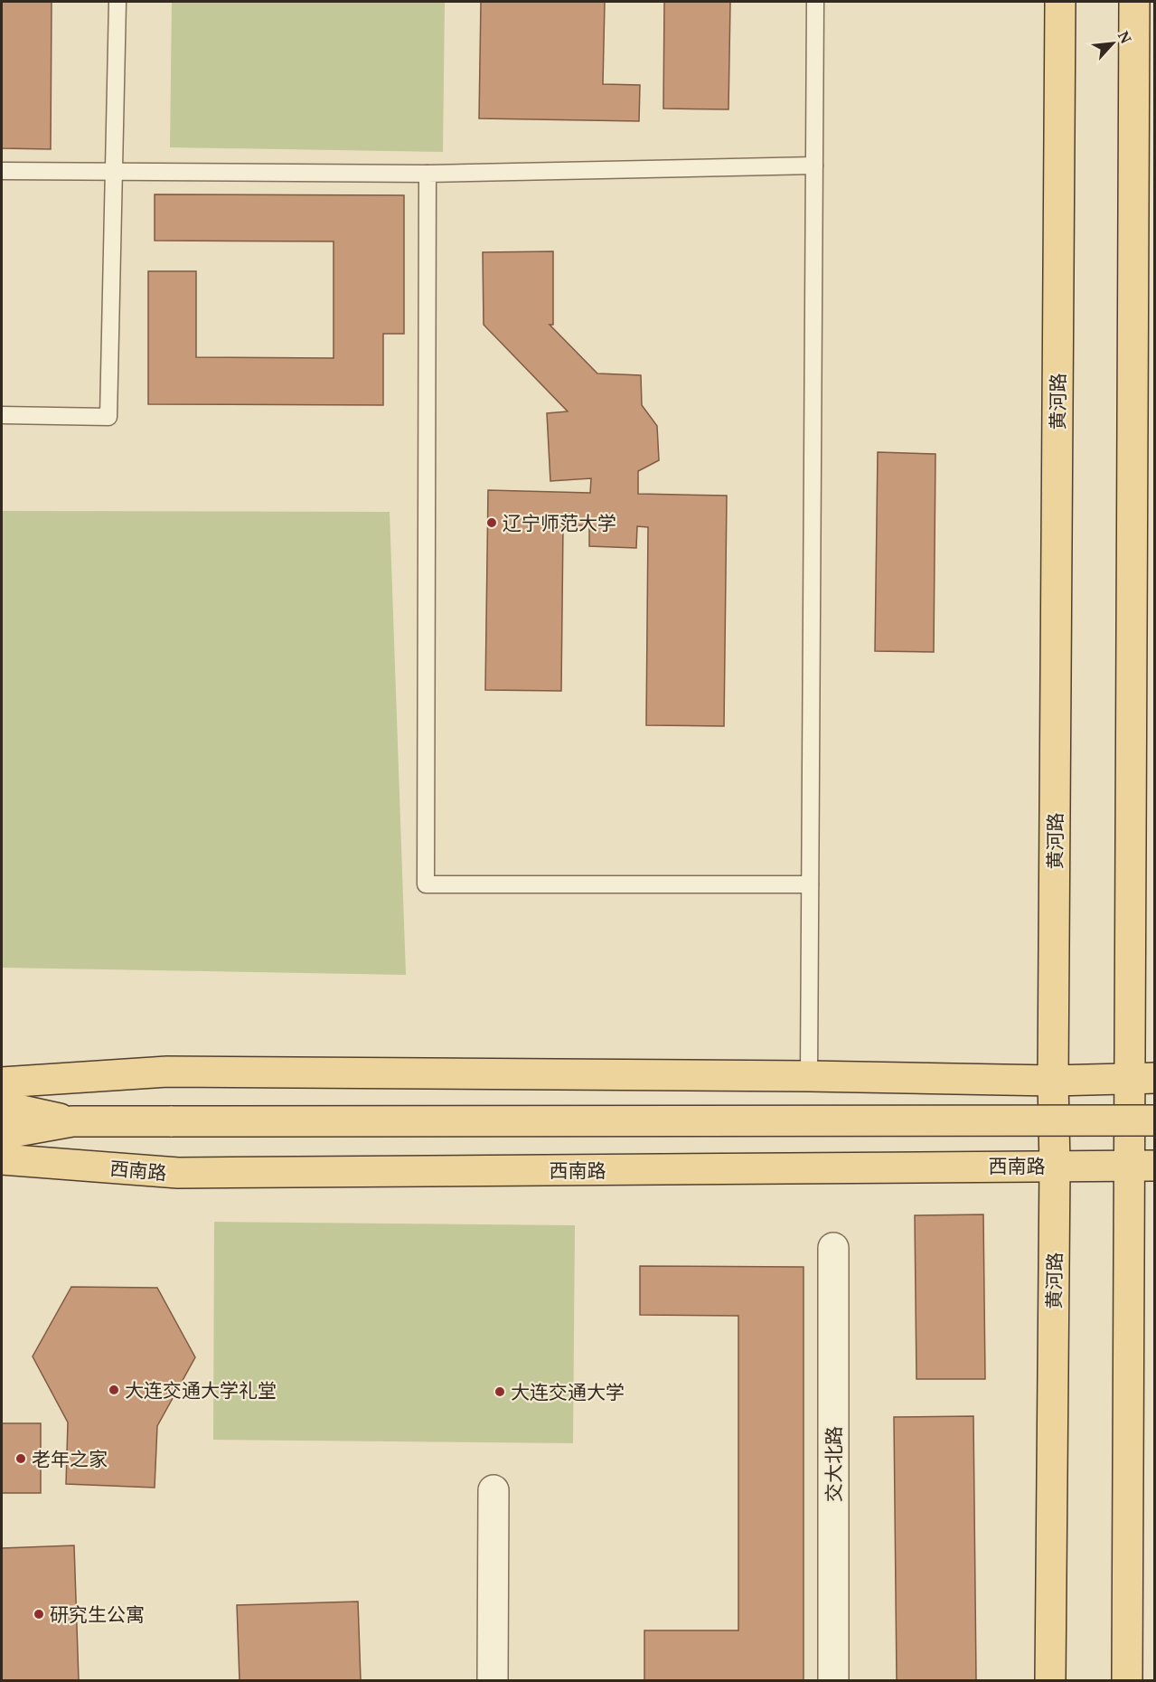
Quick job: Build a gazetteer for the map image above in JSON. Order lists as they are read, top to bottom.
{
  "streets": {
    "main road": ["黄河路", "西南路"],
    "street": ["交大北路"]
  },
  "crossings": [
    ["黄河路", "西南路"]
  ],
  "places": [
    "辽宁师范大学",
    "大连交通大学礼堂",
    "大连交通大学",
    "老年之家",
    "研究生公寓"
  ],
  "north": "top right"
}
